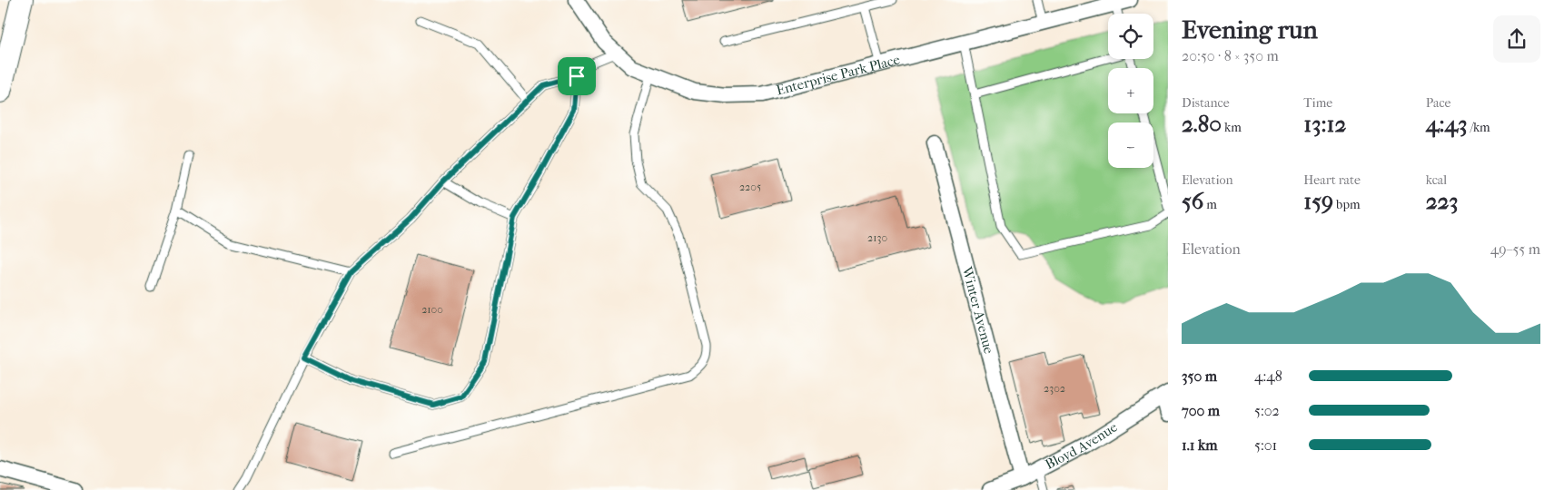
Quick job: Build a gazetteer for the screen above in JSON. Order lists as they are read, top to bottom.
{
  "streets": {
    "street": ["Enterprise Park Place", "Winter Avenue", "Bloyd Avenue"]
  },
  "crossings": [
    ["Winter Avenue", "Bloyd Avenue"]
  ],
  "house_numbers": [
    "2205",
    "2130",
    "2100",
    "2302"
  ],
  "page": {
    "heading": ["Evening run", "20:50 · 8 × 350 m"],
    "map_buttons": ["+", "−"],
    "stats": [
      ["Distance", "2.80 km"],
      ["Time", "13:12"],
      ["Pace", "4:43 /km"],
      ["Elevation", "56 m"],
      ["Heart rate", "159 bpm"],
      ["kcal", "223"]
    ],
    "chart": ["Elevation", "49–55 m"],
    "list": [
      {
        "name": "350 m",
        "note": "4:48"
      },
      {
        "name": "700 m",
        "note": "5:02"
      },
      {
        "name": "1.1 km",
        "note": "5:01"
      }
    ]
  }
}
